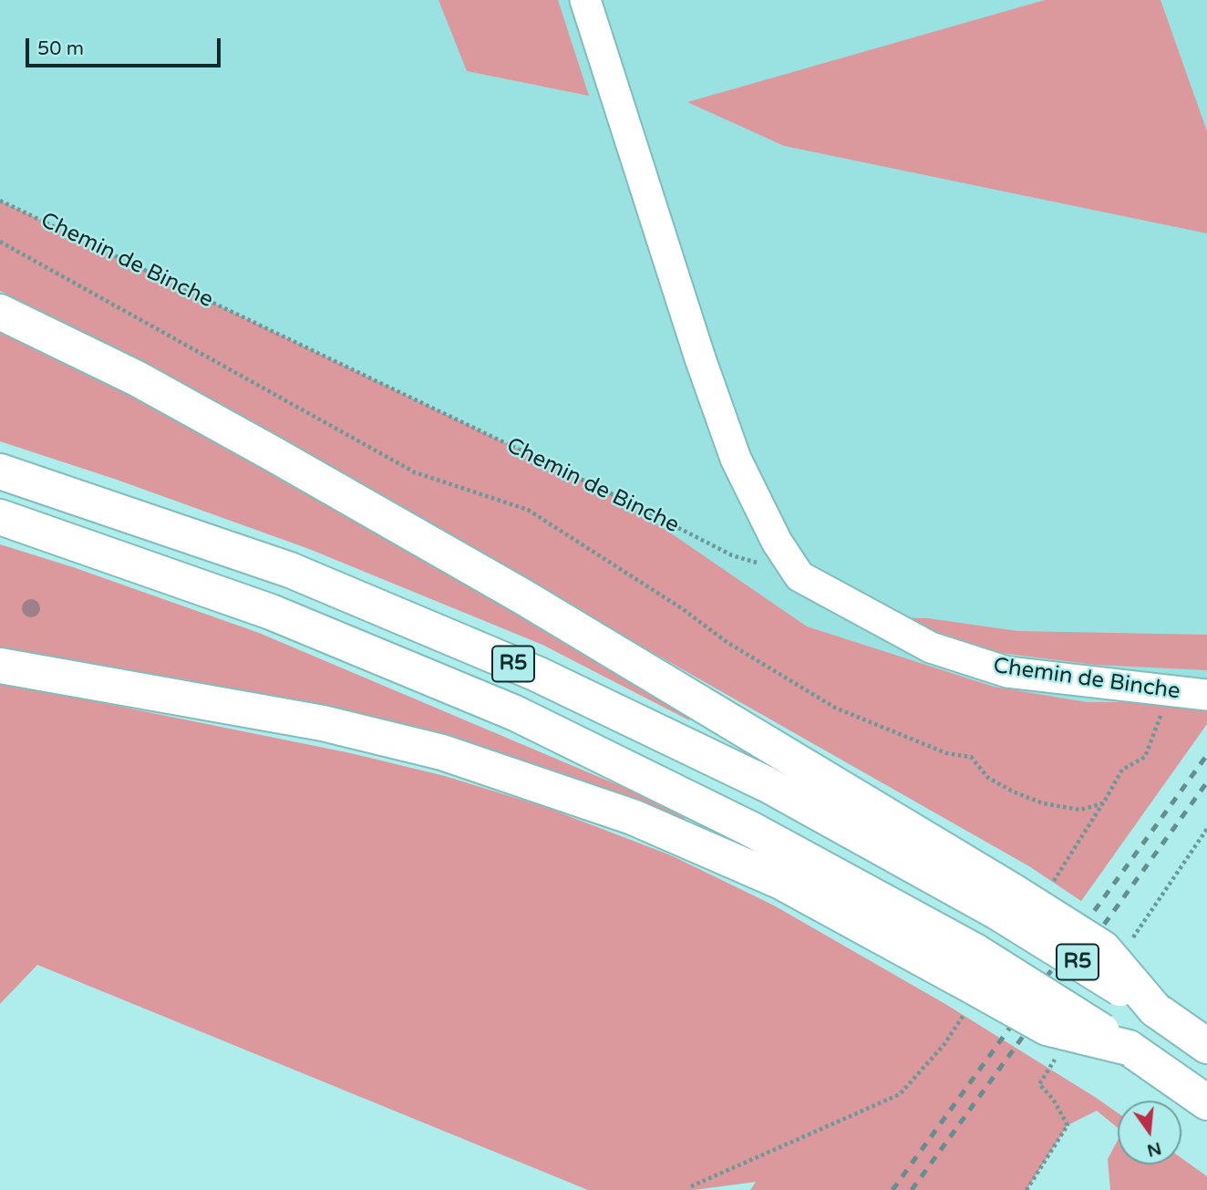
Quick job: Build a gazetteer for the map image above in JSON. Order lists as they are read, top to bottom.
{
  "streets": {
    "highway": ["R5"],
    "street": ["Chemin de Binche"]
  },
  "scale_bar": "50 m",
  "north": "bottom"
}
